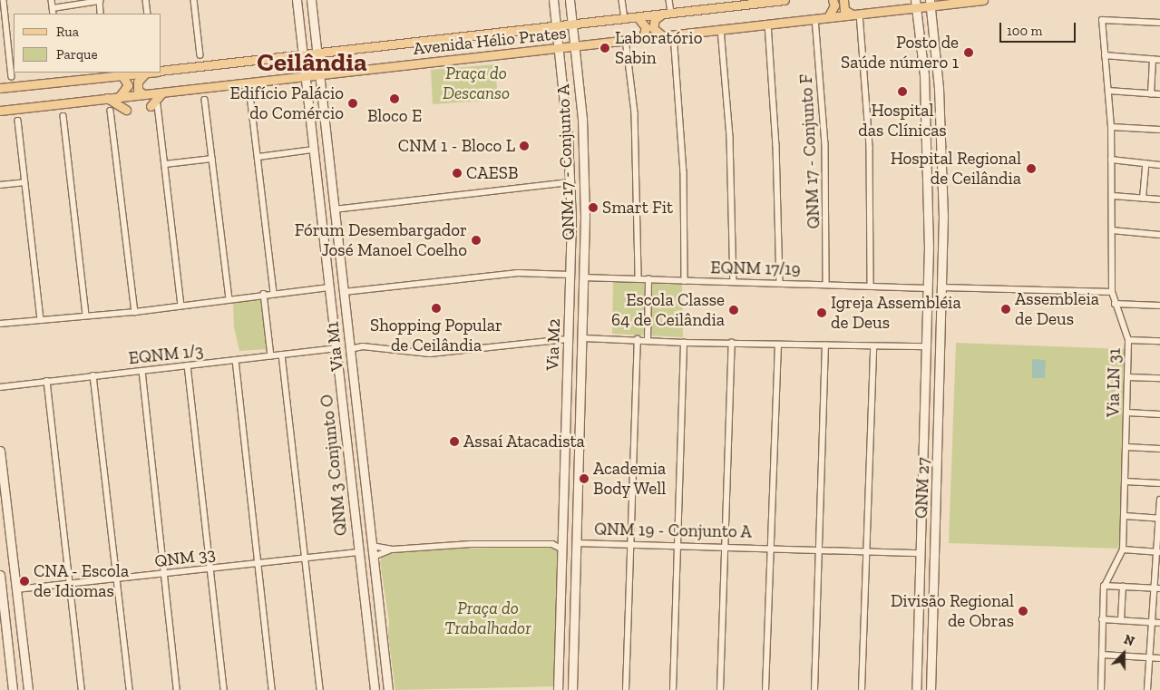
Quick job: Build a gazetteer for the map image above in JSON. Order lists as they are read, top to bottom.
{
  "streets": {
    "main road": [
      "Avenida Hélio Prates",
      "QNM 17 - Conjunto A",
      "Via M2",
      "Via M1",
      "QNM 3 Conjunto O",
      "QNM 27",
      "QNM 19 - Conjunto A"
    ],
    "street": [
      "QNM 17 - Conjunto F",
      "EQNM 17/19",
      "EQNM 1/3",
      "Via LN 31",
      "QNM 33"
    ]
  },
  "crossings": [
    ["Avenida Hélio Prates", "QNM 17 - Conjunto F"],
    ["Avenida Hélio Prates", "QNM 17 - Conjunto A"],
    ["Avenida Hélio Prates", "Via M2"],
    ["Avenida Hélio Prates", "Via M1"],
    ["Avenida Hélio Prates", "QNM 27"],
    ["QNM 17 - Conjunto F", "EQNM 17/19"],
    ["QNM 17 - Conjunto A", "EQNM 17/19"],
    ["QNM 17 - Conjunto A", "Via M2"],
    ["EQNM 17/19", "Via M2"],
    ["Via M2", "QNM 19 - Conjunto A"],
    ["Via M1", "EQNM 1/3"],
    ["Via M1", "QNM 3 Conjunto O"],
    ["EQNM 1/3", "QNM 3 Conjunto O"],
    ["QNM 3 Conjunto O", "QNM 33"]
  ],
  "districts": ["Ceilândia"],
  "parks": ["Praça do Descanso", "Praça do Trabalhador"],
  "places": [
    "Laboratório Sabin",
    "Posto de Saúde número 1",
    "Hospital das Clínicas",
    "Bloco E",
    "Edifício Palácio do Comércio",
    "CNM 1 - Bloco L",
    "Hospital Regional de Ceilândia",
    "CAESB",
    "Smart Fit",
    "Fórum Desembargador José Manoel Coelho",
    "Shopping Popular de Ceilândia",
    "Assembleia de Deus",
    "Escola Classe 64 de Ceilândia",
    "Igreja Assembléia de Deus",
    "Assaí Atacadista",
    "Academia Body Well",
    "CNA - Escola de Idiomas",
    "Divisão Regional de Obras"
  ],
  "legend": ["Rua", "Parque"],
  "scale_bar": "100 m",
  "north": "top"
}
